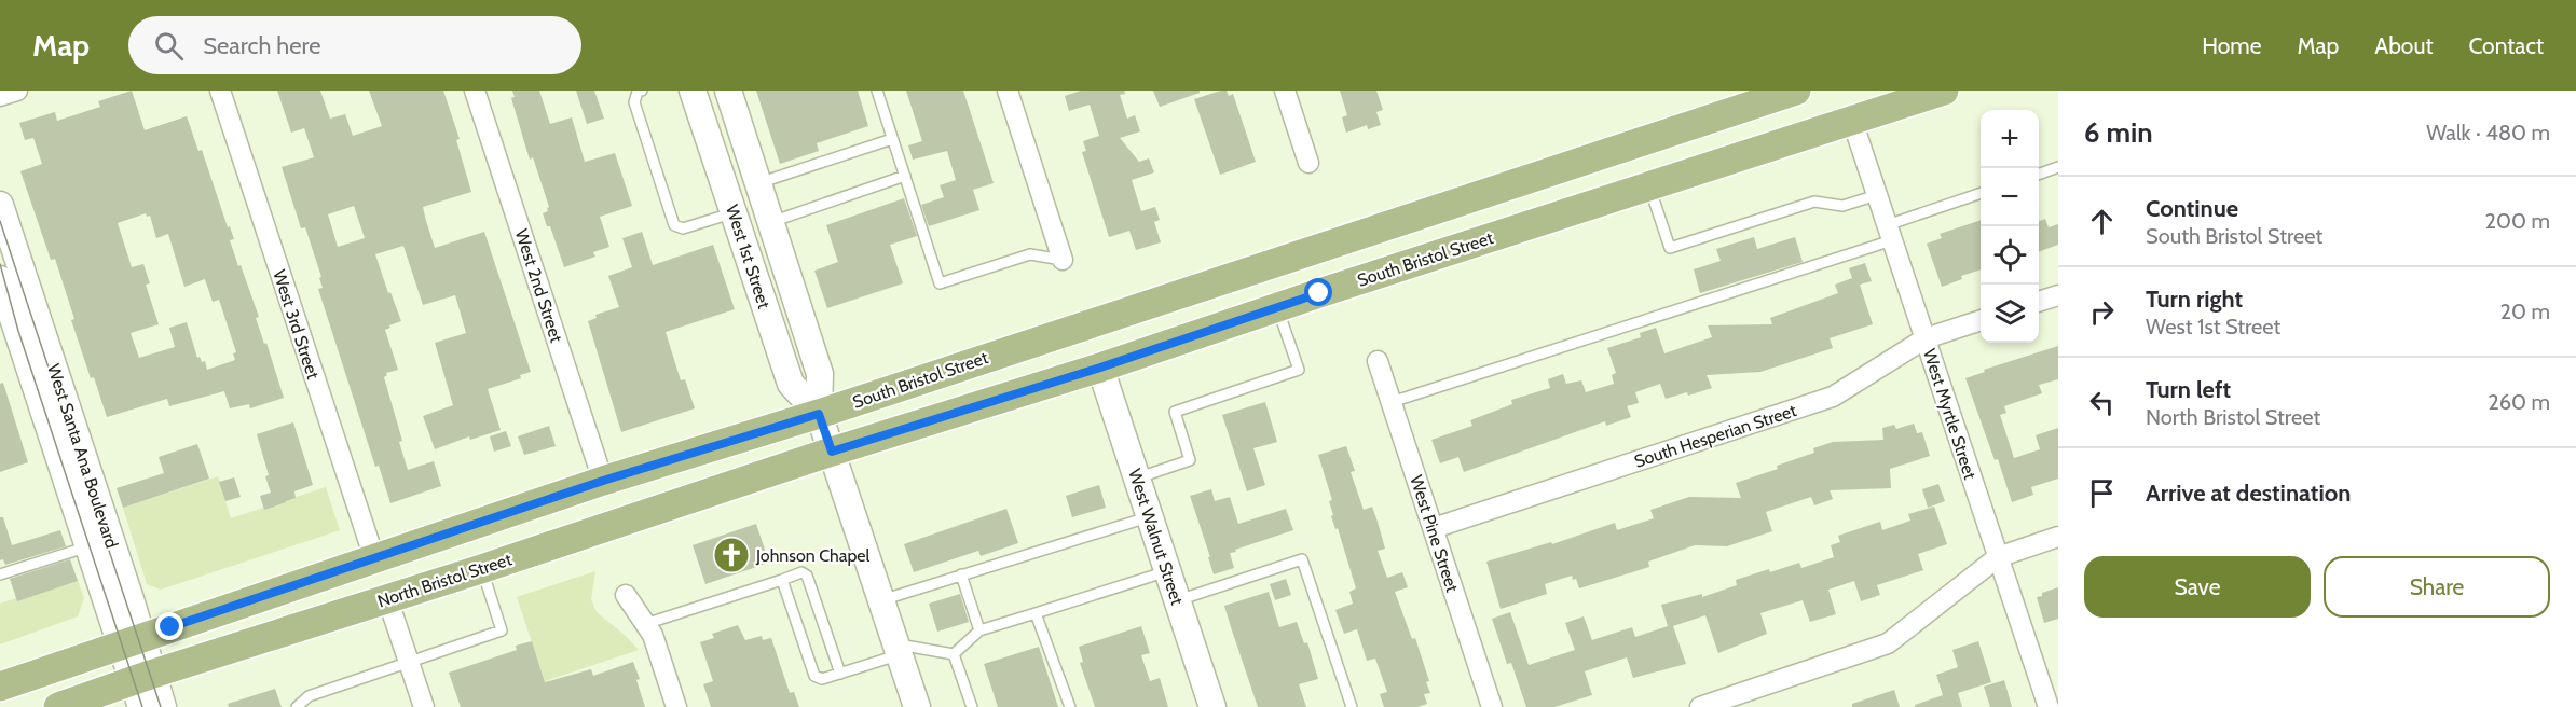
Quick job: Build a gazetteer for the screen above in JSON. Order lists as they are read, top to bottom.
{
  "streets": {
    "main road": [
      "West 1st Street",
      "South Bristol Street",
      "West Santa Ana Boulevard",
      "West Walnut Street",
      "North Bristol Street"
    ],
    "street": [
      "West 2nd Street",
      "West 3rd Street",
      "West Myrtle Street",
      "South Hesperian Street",
      "West Pine Street"
    ]
  },
  "crossings": [
    ["West 1st Street", "South Bristol Street"],
    ["West 1st Street", "North Bristol Street"],
    ["South Bristol Street", "West Myrtle Street"],
    ["South Bristol Street", "West Walnut Street"],
    ["South Bristol Street", "North Bristol Street"],
    ["West Myrtle Street", "South Hesperian Street"],
    ["South Hesperian Street", "West Pine Street"],
    ["West Santa Ana Boulevard", "North Bristol Street"]
  ],
  "places": {
    "church": ["Johnson Chapel"]
  },
  "page": {
    "header": "Map",
    "search": "Search here",
    "nav": [
      "Home",
      "Map",
      "About",
      "Contact"
    ],
    "heading": ["6 min", "Walk · 480 m"],
    "map_buttons": ["+", "−"],
    "list": [
      ["Continue", "South Bristol Street", "200 m"],
      ["Turn right", "West 1st Street", "20 m"],
      ["Turn left", "North Bristol Street", "260 m"],
      "Arrive at destination"
    ],
    "buttons": ["Save", "Share"]
  }
}
